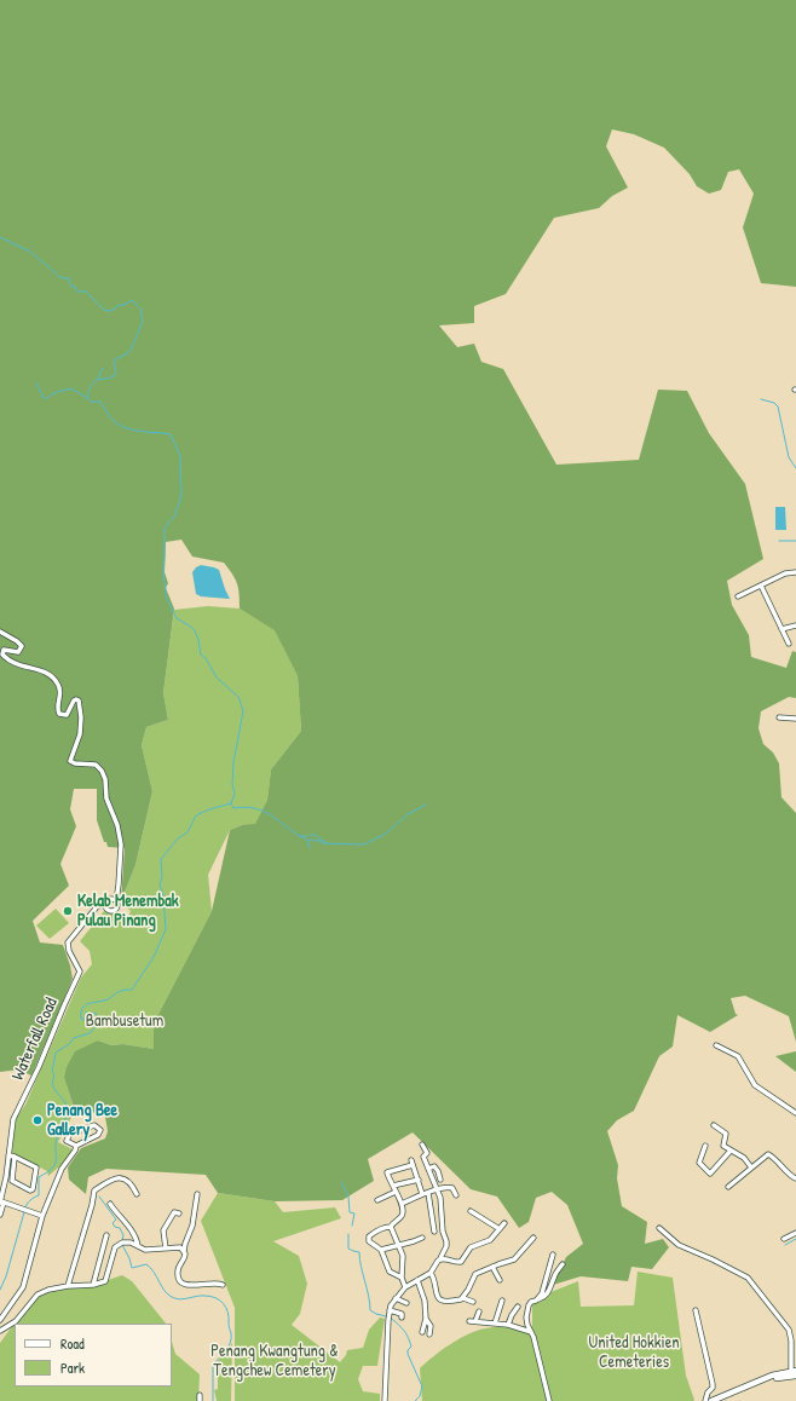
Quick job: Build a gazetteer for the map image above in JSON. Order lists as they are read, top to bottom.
{
  "streets": {
    "street": ["Waterfall Road"]
  },
  "parks": ["Bambusetum", "United Hokkien Cemeteries", "Penang Kwangtung & Tengchew Cemetery"],
  "places": ["Kelab Menembak Pulau Pinang", "Penang Bee Gallery"],
  "legend": ["Road", "Park"]
}
